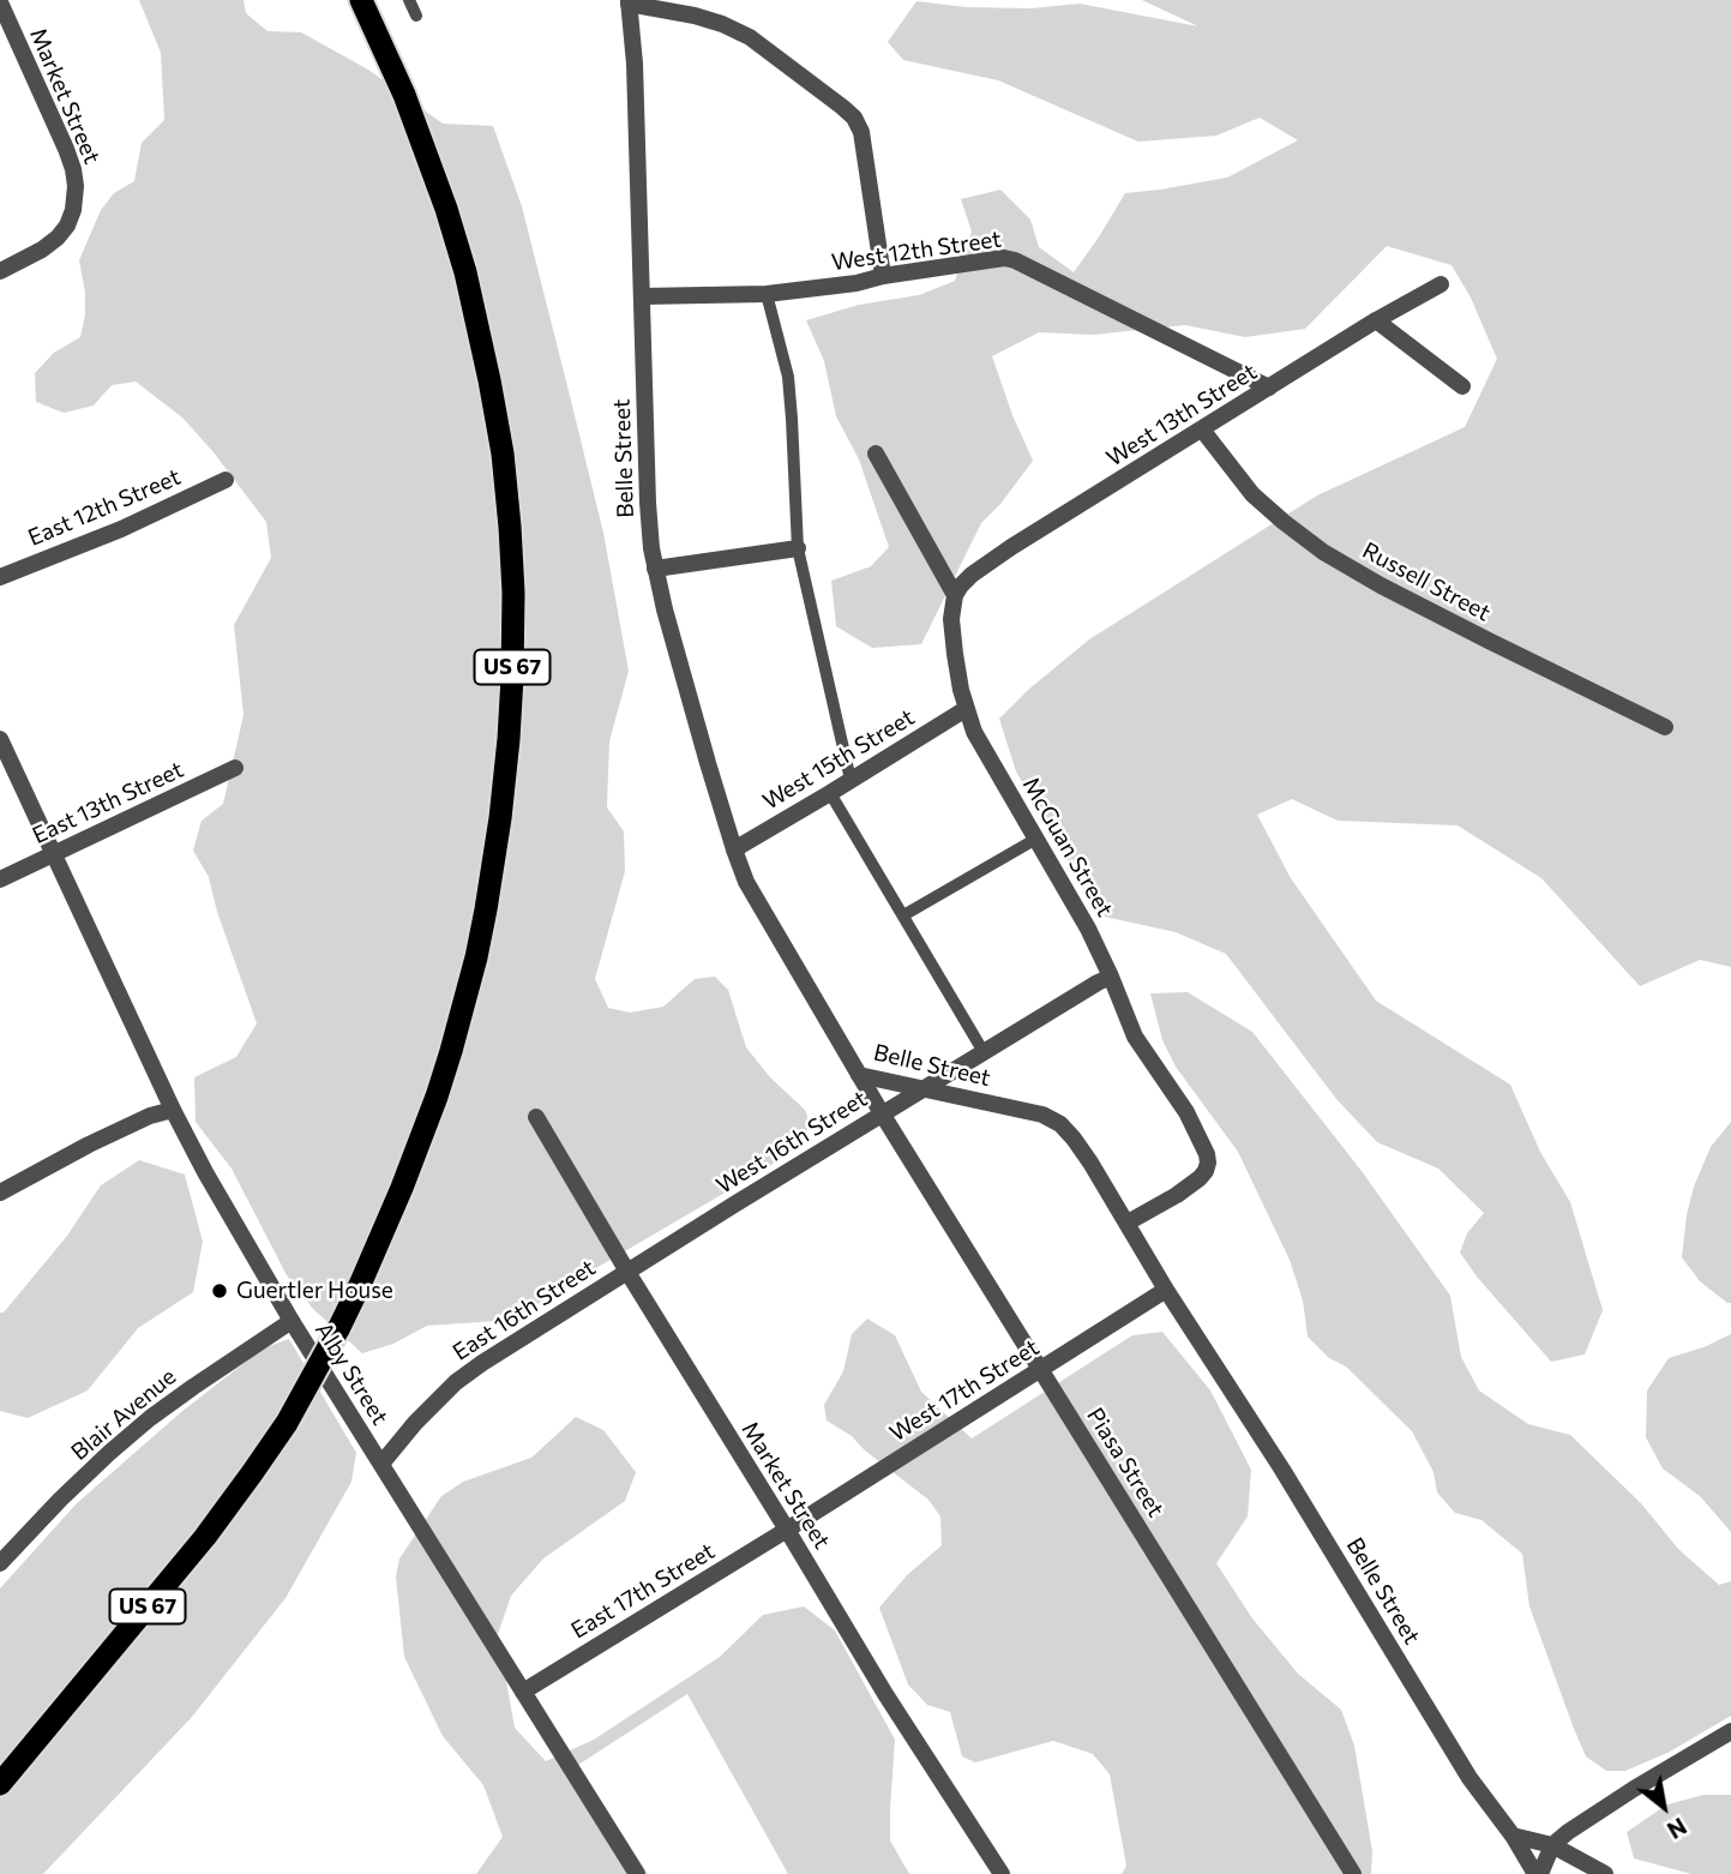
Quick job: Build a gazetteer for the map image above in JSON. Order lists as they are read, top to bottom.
{
  "streets": {
    "highway": ["US 67"],
    "street": [
      "Market Street",
      "West 12th Street",
      "West 13th Street",
      "Belle Street",
      "East 12th Street",
      "Russell Street",
      "West 15th Street",
      "East 13th Street",
      "McGuan Street",
      "West 16th Street",
      "East 16th Street",
      "Alby Street",
      "West 17th Street",
      "Blair Avenue",
      "Piasa Street",
      "East 17th Street"
    ]
  },
  "crossings": [
    ["Market Street", "West 16th Street"],
    ["Market Street", "East 16th Street"],
    ["Market Street", "West 17th Street"],
    ["Market Street", "East 17th Street"],
    ["West 12th Street", "West 13th Street"],
    ["West 12th Street", "Belle Street"],
    ["West 13th Street", "Russell Street"],
    ["West 13th Street", "McGuan Street"],
    ["Belle Street", "West 15th Street"],
    ["Belle Street", "McGuan Street"],
    ["Belle Street", "West 16th Street"],
    ["Belle Street", "West 17th Street"],
    ["Belle Street", "Piasa Street"],
    ["West 15th Street", "McGuan Street"],
    ["East 13th Street", "Alby Street"],
    ["McGuan Street", "West 16th Street"],
    ["West 16th Street", "East 16th Street"],
    ["West 16th Street", "Piasa Street"],
    ["East 16th Street", "Alby Street"],
    ["Alby Street", "Blair Avenue"],
    ["Alby Street", "East 17th Street"],
    ["West 17th Street", "Piasa Street"],
    ["West 17th Street", "East 17th Street"]
  ],
  "places": ["Guertler House"],
  "north": "bottom right"
}
